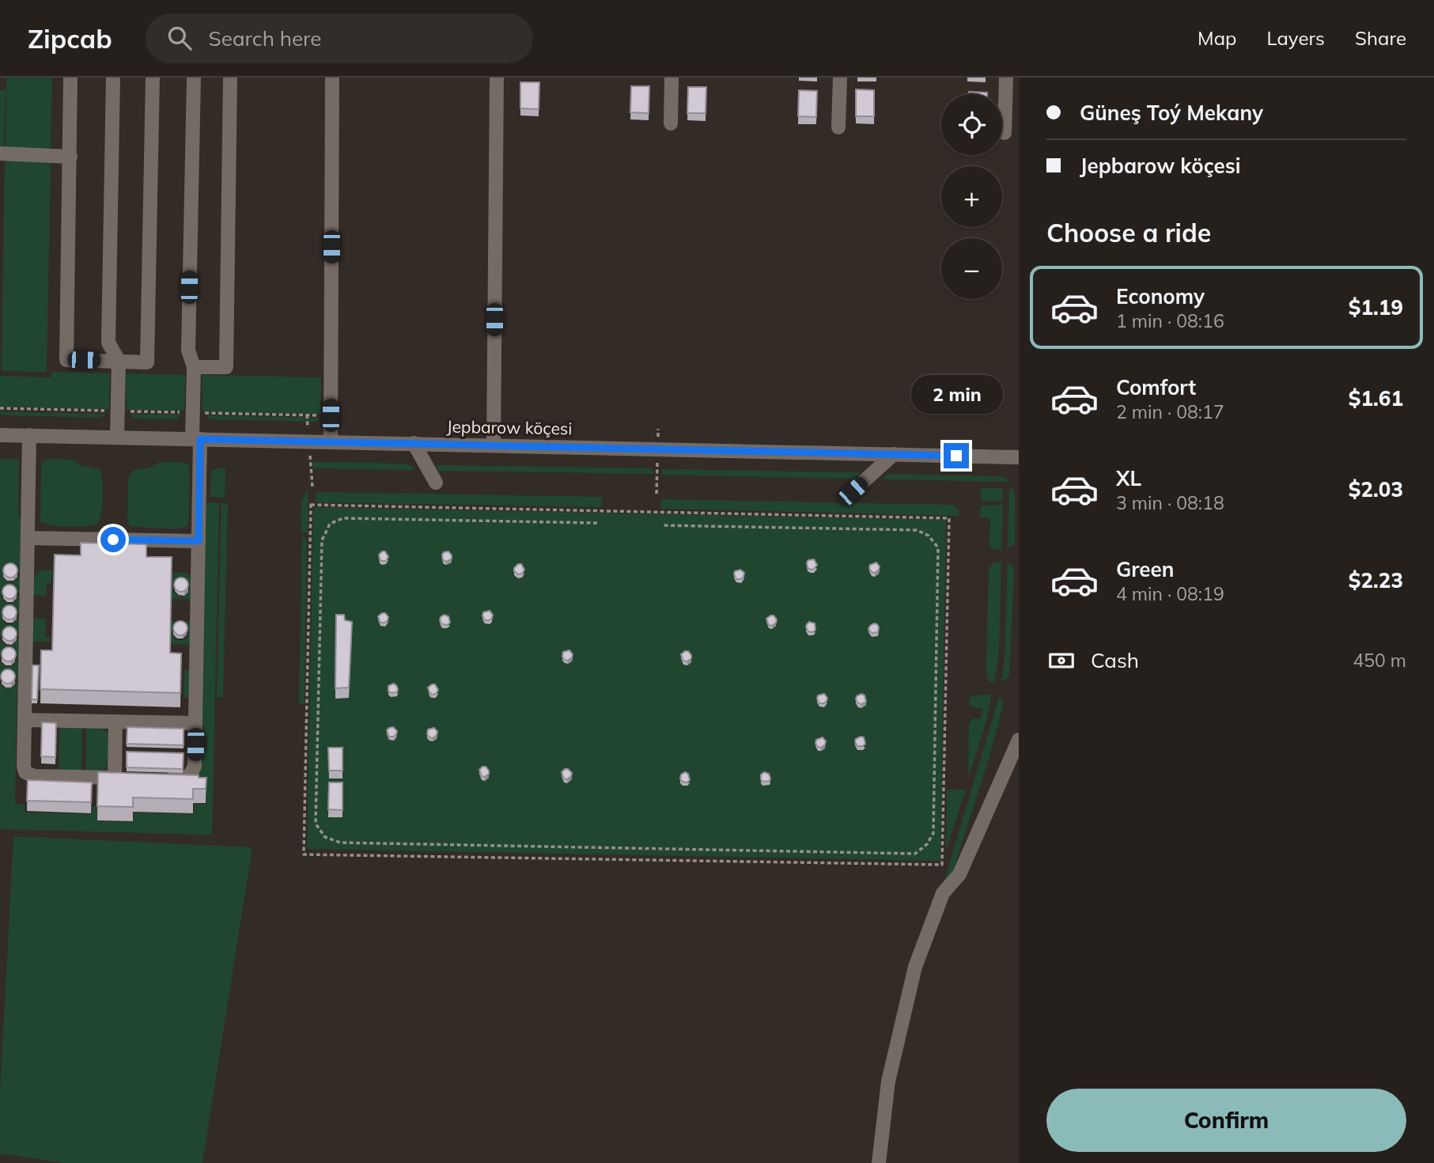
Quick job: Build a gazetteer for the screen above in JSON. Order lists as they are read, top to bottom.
{
  "streets": {
    "street": ["Jepbarow köçesi"]
  },
  "page": {
    "header": "Zipcab",
    "search": "Search here",
    "nav": ["Map", "Layers", "Share"],
    "banner": ["Güneş Toý Mekany", "Jepbarow köçesi"],
    "map_buttons": ["+", "−"],
    "heading": "Choose a ride",
    "list": [
      {
        "name": "Economy",
        "note": "1 min · 08:16",
        "value": "$1.19"
      },
      {
        "name": "Comfort",
        "note": "2 min · 08:17",
        "value": "$1.61"
      },
      {
        "name": "XL",
        "note": "3 min · 08:18",
        "value": "$2.03"
      },
      {
        "name": "Green",
        "note": "4 min · 08:19",
        "value": "$2.23"
      }
    ],
    "bubble": "2 min",
    "pay": ["Cash", "450 m"],
    "buttons": "Confirm"
  }
}
